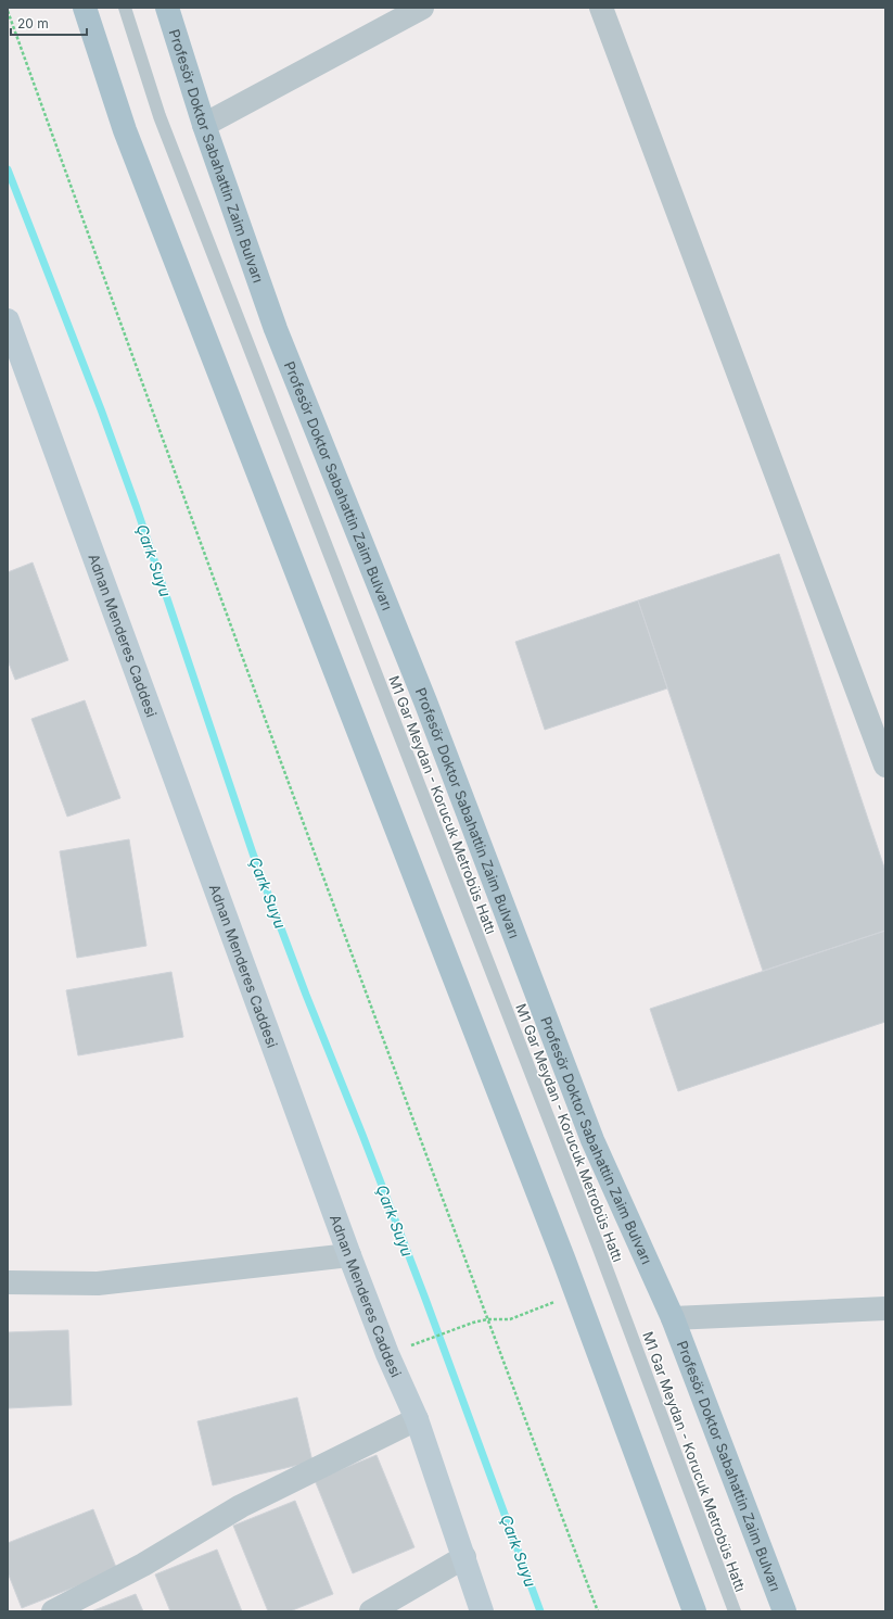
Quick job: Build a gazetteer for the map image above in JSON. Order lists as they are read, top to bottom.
{
  "streets": {
    "main road": ["Profesör Doktor Sabahattin Zaim Bulvarı"],
    "street": ["Adnan Menderes Caddesi"],
    "lane": ["M1 Gar Meydan - Korucuk Metrobüs Hattı"]
  },
  "water": ["Çark Suyu"],
  "scale_bar": "20 m"
}
